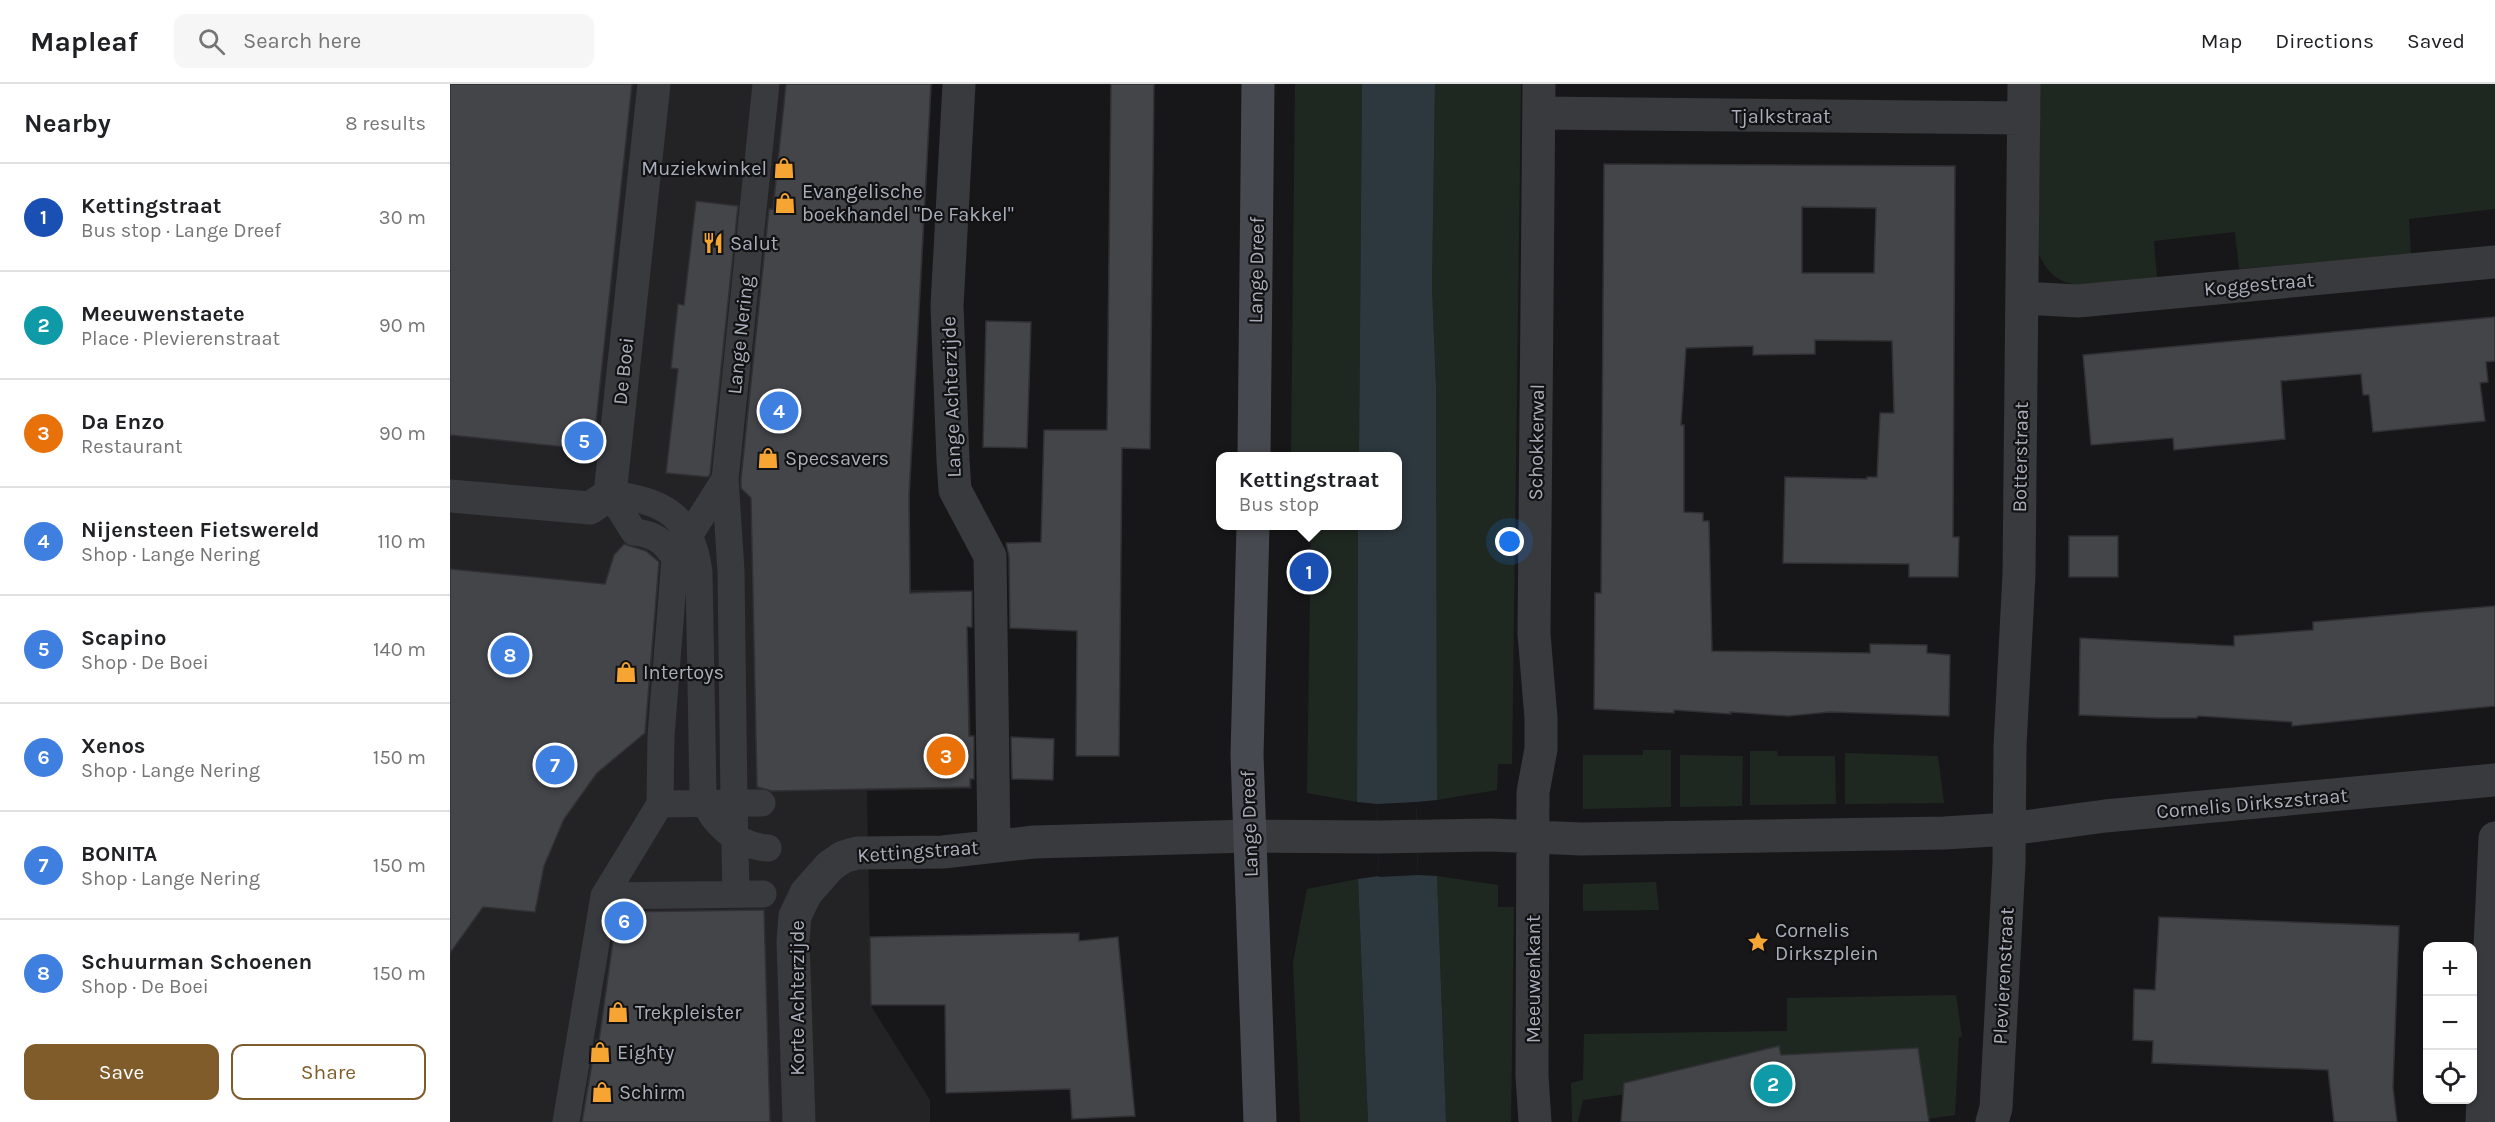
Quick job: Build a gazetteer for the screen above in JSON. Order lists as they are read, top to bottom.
{
  "streets": {
    "main road": ["Lange Dreef"],
    "street": [
      "Tjalkstraat",
      "Koggestraat",
      "Lange Nering",
      "De Boei",
      "Lange Achterzijde",
      "Schokkerwal",
      "Botterstraat",
      "Cornelis Dirkszstraat",
      "Kettingstraat",
      "Plevierenstraat",
      "Meeuwenkant",
      "Korte Achterzijde"
    ]
  },
  "crossings": [
    ["Tjalkstraat", "Schokkerwal"],
    ["Tjalkstraat", "Botterstraat"],
    ["Lange Dreef", "Kettingstraat"],
    ["Koggestraat", "Botterstraat"],
    ["Lange Achterzijde", "Kettingstraat"],
    ["Schokkerwal", "Kettingstraat"],
    ["Schokkerwal", "Meeuwenkant"],
    ["Botterstraat", "Cornelis Dirkszstraat"],
    ["Botterstraat", "Plevierenstraat"],
    ["Cornelis Dirkszstraat", "Plevierenstraat"],
    ["Kettingstraat", "Meeuwenkant"],
    ["Kettingstraat", "Korte Achterzijde"]
  ],
  "places": {
    "shop": [
      "Muziekwinkel",
      "Evangelische boekhandel \"De Fakkel\"",
      "Specsavers",
      "Intertoys",
      "Trekpleister",
      "Eighty",
      "Schirm"
    ],
    "restaurant": ["Salut"],
    "place": ["Cornelis Dirkszplein"]
  },
  "page": {
    "header": "Mapleaf",
    "search": "Search here",
    "nav": ["Map", "Directions", "Saved"],
    "heading": ["Nearby", "8 results"],
    "list": [
      {
        "mark": "1",
        "name": "Kettingstraat",
        "note": "Bus stop · Lange Dreef",
        "value": "30 m"
      },
      {
        "mark": "2",
        "name": "Meeuwenstaete",
        "note": "Place · Plevierenstraat",
        "value": "90 m"
      },
      {
        "mark": "3",
        "name": "Da Enzo",
        "note": "Restaurant",
        "value": "90 m"
      },
      {
        "mark": "4",
        "name": "Nijensteen Fietswereld",
        "note": "Shop · Lange Nering",
        "value": "110 m"
      },
      {
        "mark": "5",
        "name": "Scapino",
        "note": "Shop · De Boei",
        "value": "140 m"
      },
      {
        "mark": "6",
        "name": "Xenos",
        "note": "Shop · Lange Nering",
        "value": "150 m"
      },
      {
        "mark": "7",
        "name": "BONITA",
        "note": "Shop · Lange Nering",
        "value": "150 m"
      },
      {
        "mark": "8",
        "name": "Schuurman Schoenen",
        "note": "Shop · De Boei",
        "value": "150 m"
      }
    ],
    "pins": [
      "4",
      "5",
      "1",
      "8",
      "3",
      "7",
      "6",
      "2"
    ],
    "popup": ["Kettingstraat", "Bus stop"],
    "map_buttons": ["+", "−"],
    "buttons": ["Save", "Share"]
  }
}
